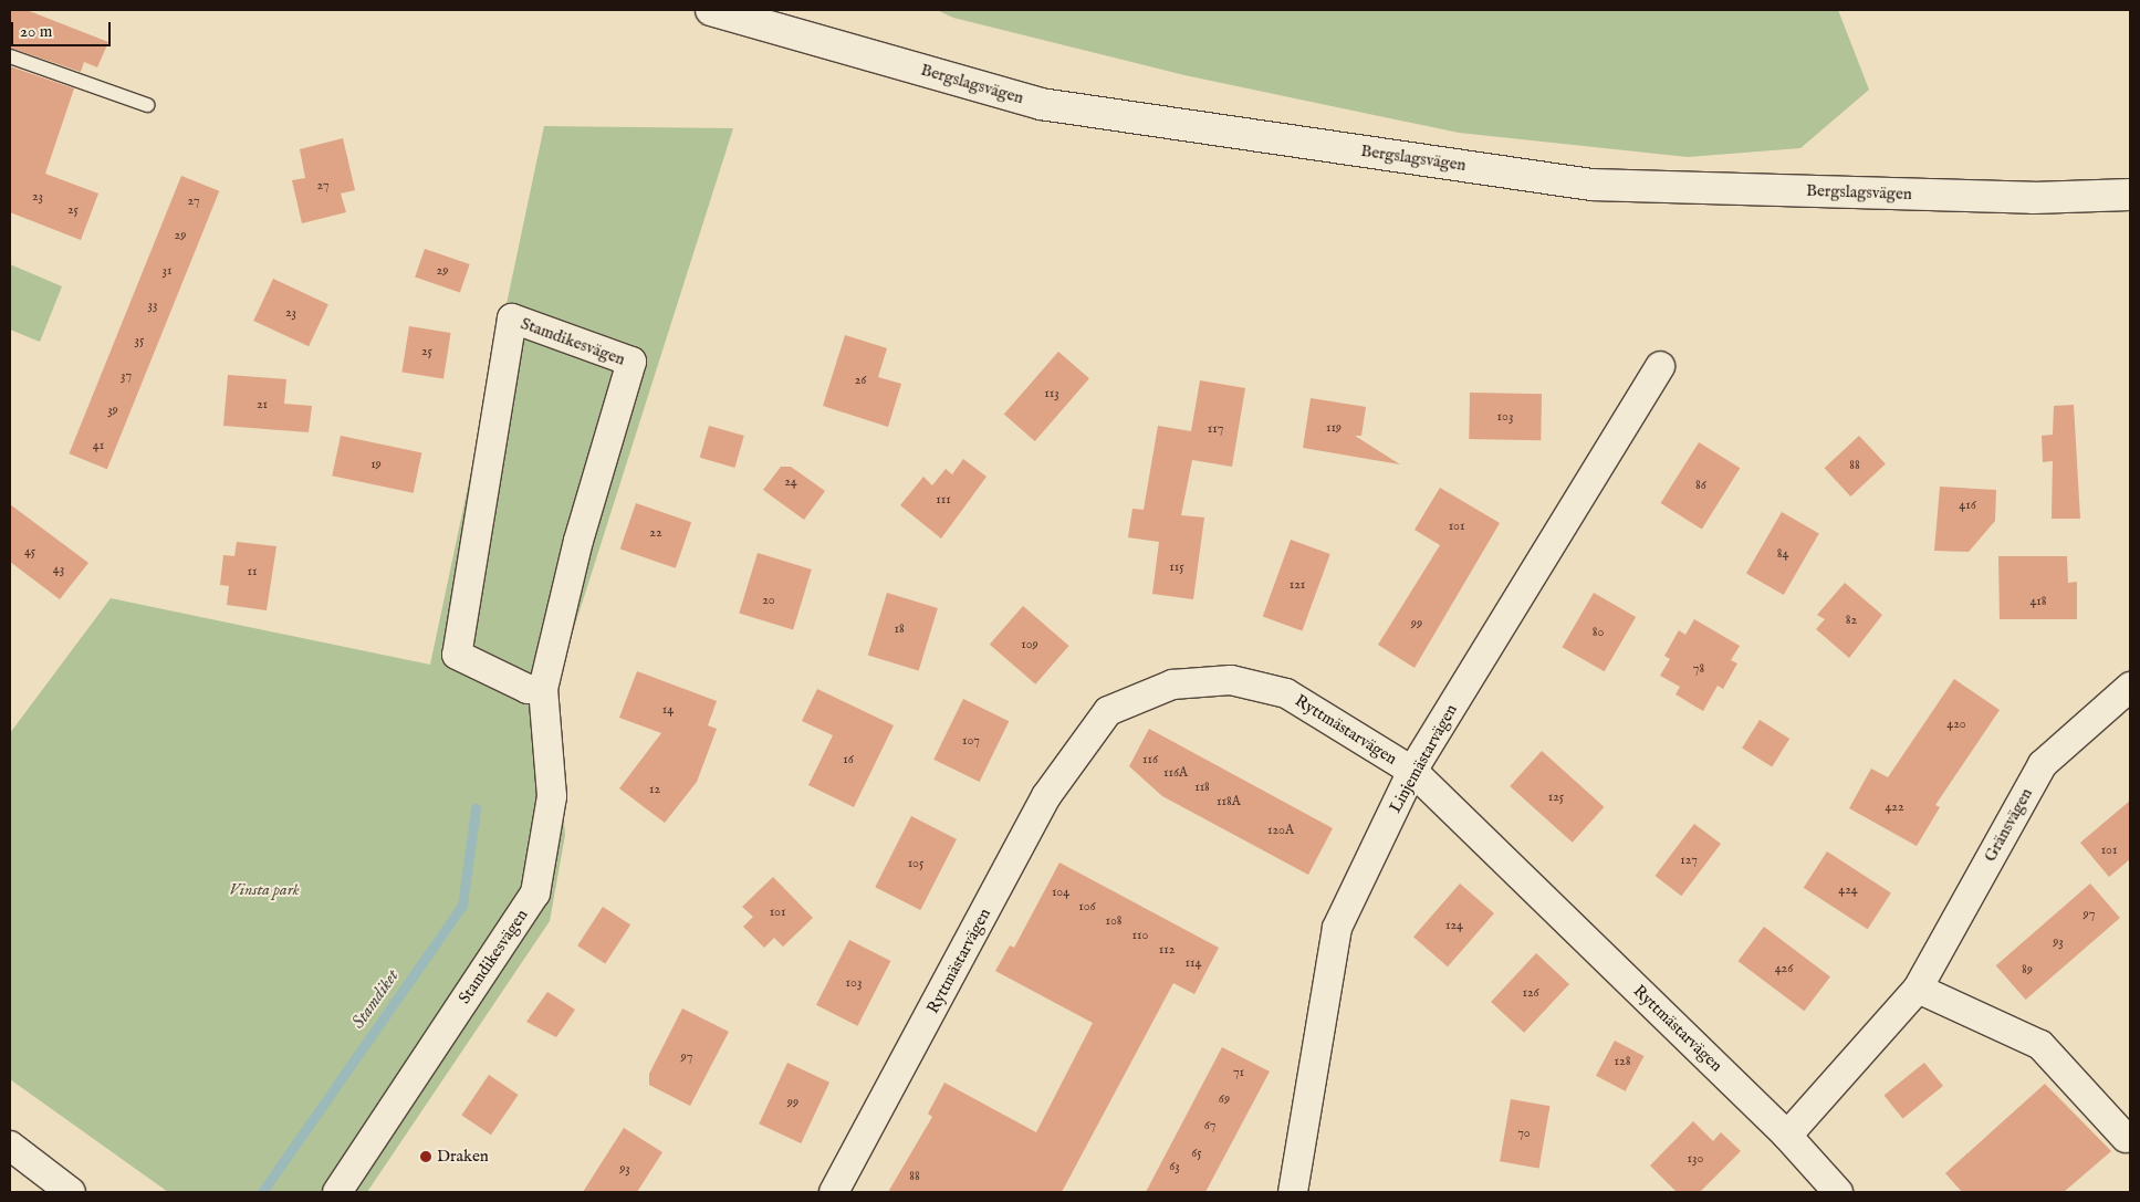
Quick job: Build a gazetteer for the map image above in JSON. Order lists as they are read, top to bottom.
{
  "streets": {
    "main road": ["Bergslagsvägen"],
    "street": [
      "Stamdikesvägen",
      "Ryttmästarvägen",
      "Linjemästarvägen",
      "Gränsvägen"
    ]
  },
  "crossings": [
    ["Ryttmästarvägen", "Linjemästarvägen"],
    ["Ryttmästarvägen", "Gränsvägen"]
  ],
  "water": ["Stamdiket"],
  "parks": ["Vinsta park"],
  "places": ["Draken"],
  "house_numbers": [
    "27",
    "23",
    "27",
    "25",
    "29",
    "31",
    "29",
    "33",
    "23",
    "35",
    "25",
    "37",
    "26",
    "113",
    "21",
    "39",
    "103",
    "119",
    "117",
    "41",
    "19",
    "88",
    "24",
    "86",
    "111",
    "416",
    "101",
    "22",
    "45",
    "84",
    "115",
    "43",
    "11",
    "121",
    "20",
    "418",
    "82",
    "99",
    "18",
    "80",
    "109",
    "78",
    "14",
    "420",
    "107",
    "16",
    "116",
    "116A",
    "118",
    "12",
    "125",
    "118A",
    "422",
    "120A",
    "101",
    "127",
    "105",
    "424",
    "104",
    "106",
    "101",
    "97",
    "108",
    "124",
    "110",
    "93",
    "112",
    "114",
    "426",
    "89",
    "103",
    "126",
    "97",
    "128",
    "71",
    "69",
    "99",
    "67",
    "70",
    "65",
    "130",
    "63",
    "93",
    "88"
  ],
  "scale_bar": "20 m"
}
